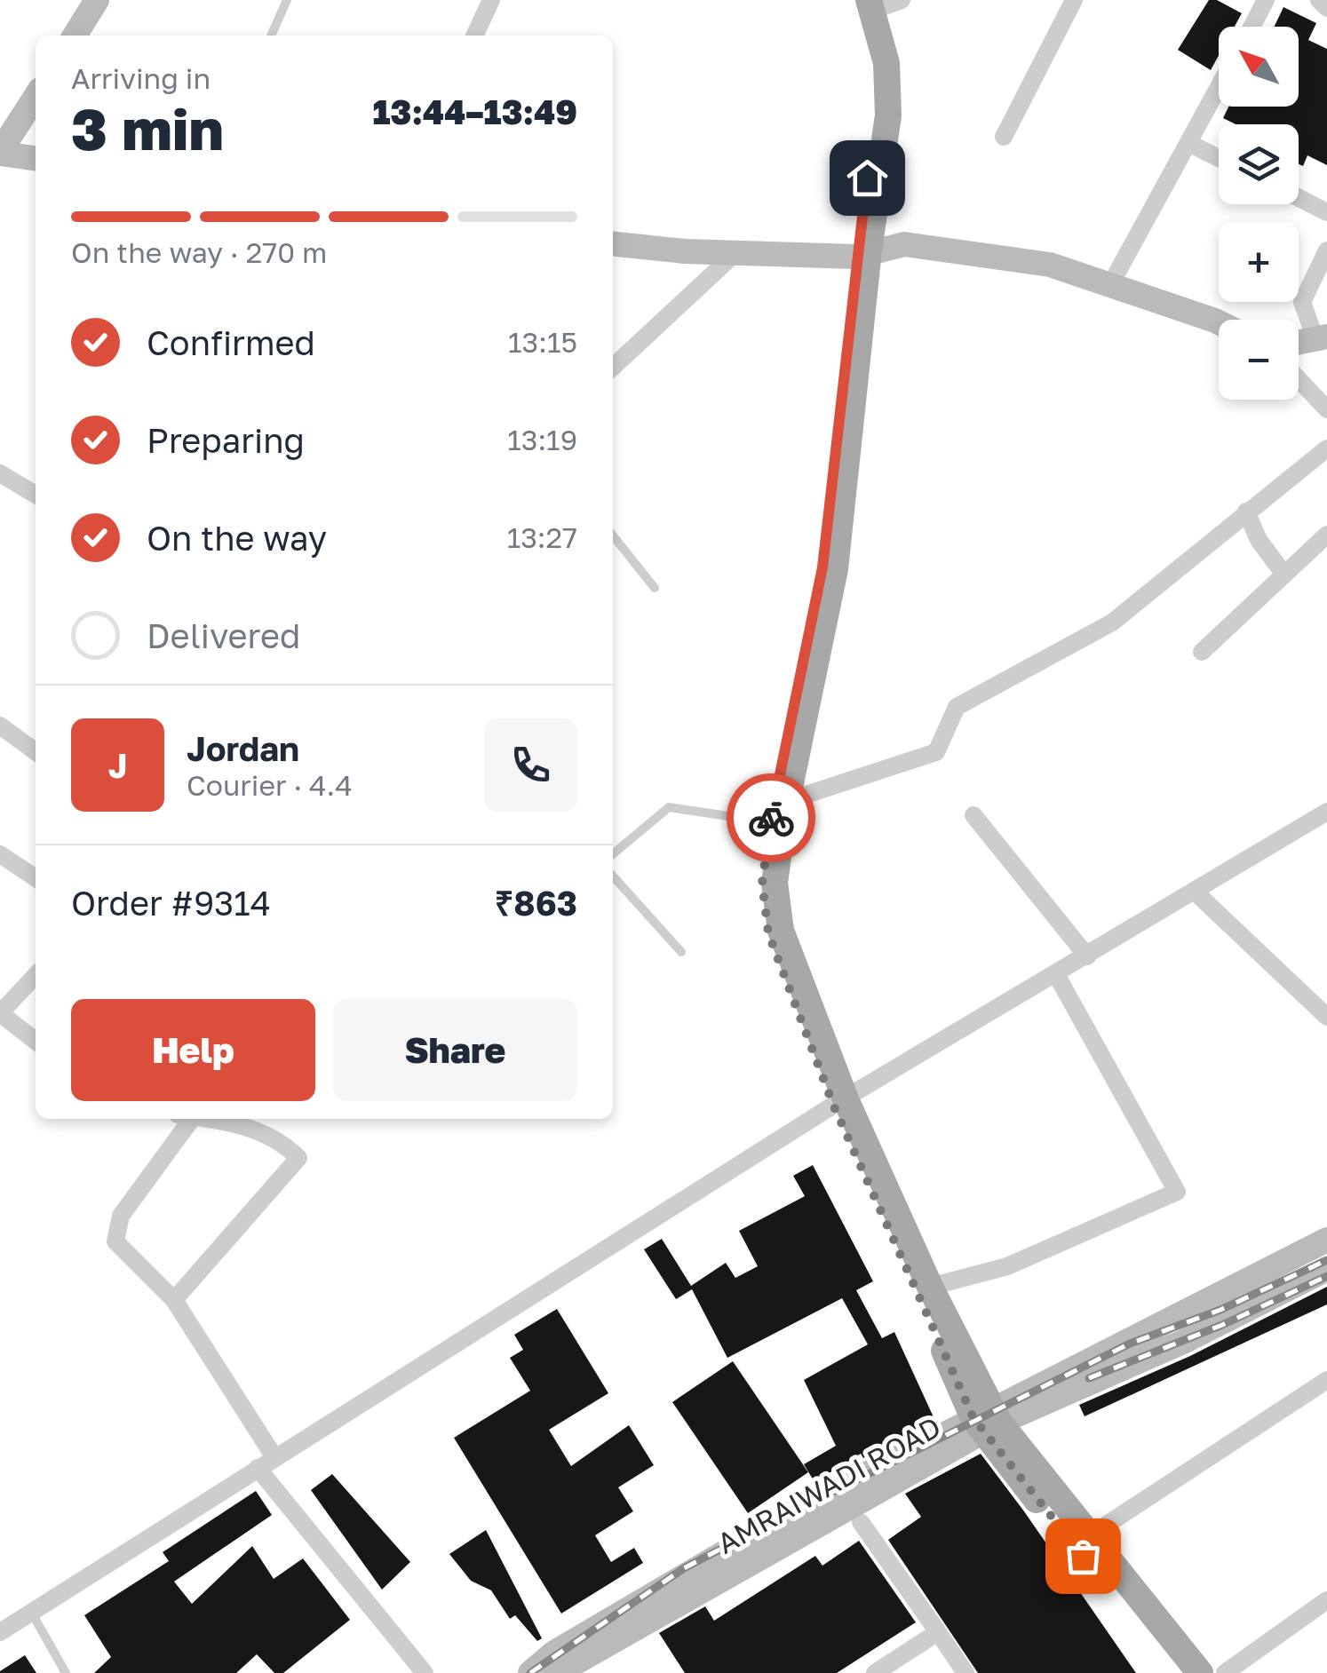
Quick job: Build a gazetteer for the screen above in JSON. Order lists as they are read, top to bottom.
{
  "streets": {
    "main road": ["AMRAIWADI ROAD"]
  },
  "north": "top left",
  "page": {
    "map_buttons": ["+", "−"],
    "heading": ["3 min", "Arriving in", "13:44–13:49"],
    "panel": [
      "Jordan",
      "Courier · 4.4",
      "Order #9314",
      "₹863"
    ],
    "bar": "On the way · 270 m",
    "list": [
      ["Confirmed", "13:15"],
      ["Preparing", "13:19"],
      ["On the way", "13:27"],
      "Delivered"
    ],
    "round": "J",
    "buttons": ["Help", "Share"]
  }
}
